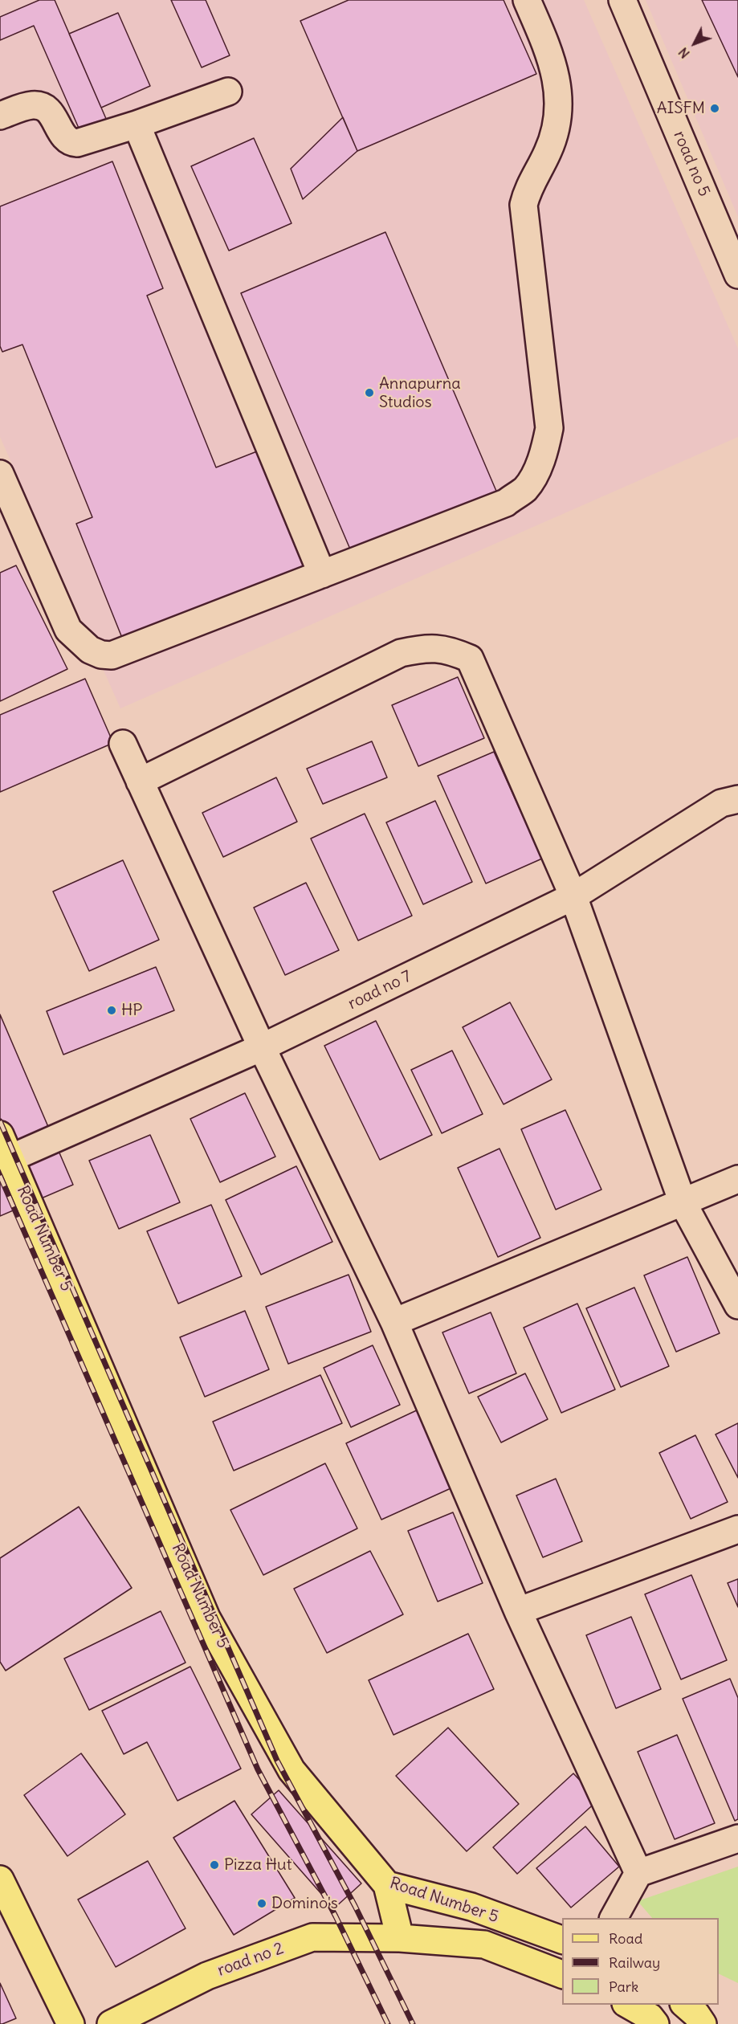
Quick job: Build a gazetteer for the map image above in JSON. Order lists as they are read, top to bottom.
{
  "streets": {
    "main road": ["Road Number 5", "road no 2"],
    "street": ["road no 5", "road no 7"]
  },
  "crossings": [
    ["road no 7", "Road Number 5"],
    ["Road Number 5", "road no 2"]
  ],
  "places": [
    "AISFM",
    "Annapurna Studios",
    "HP",
    "Pizza Hut",
    "Domino's"
  ],
  "legend": ["Road", "Railway", "Park"],
  "north": "bottom left"
}
